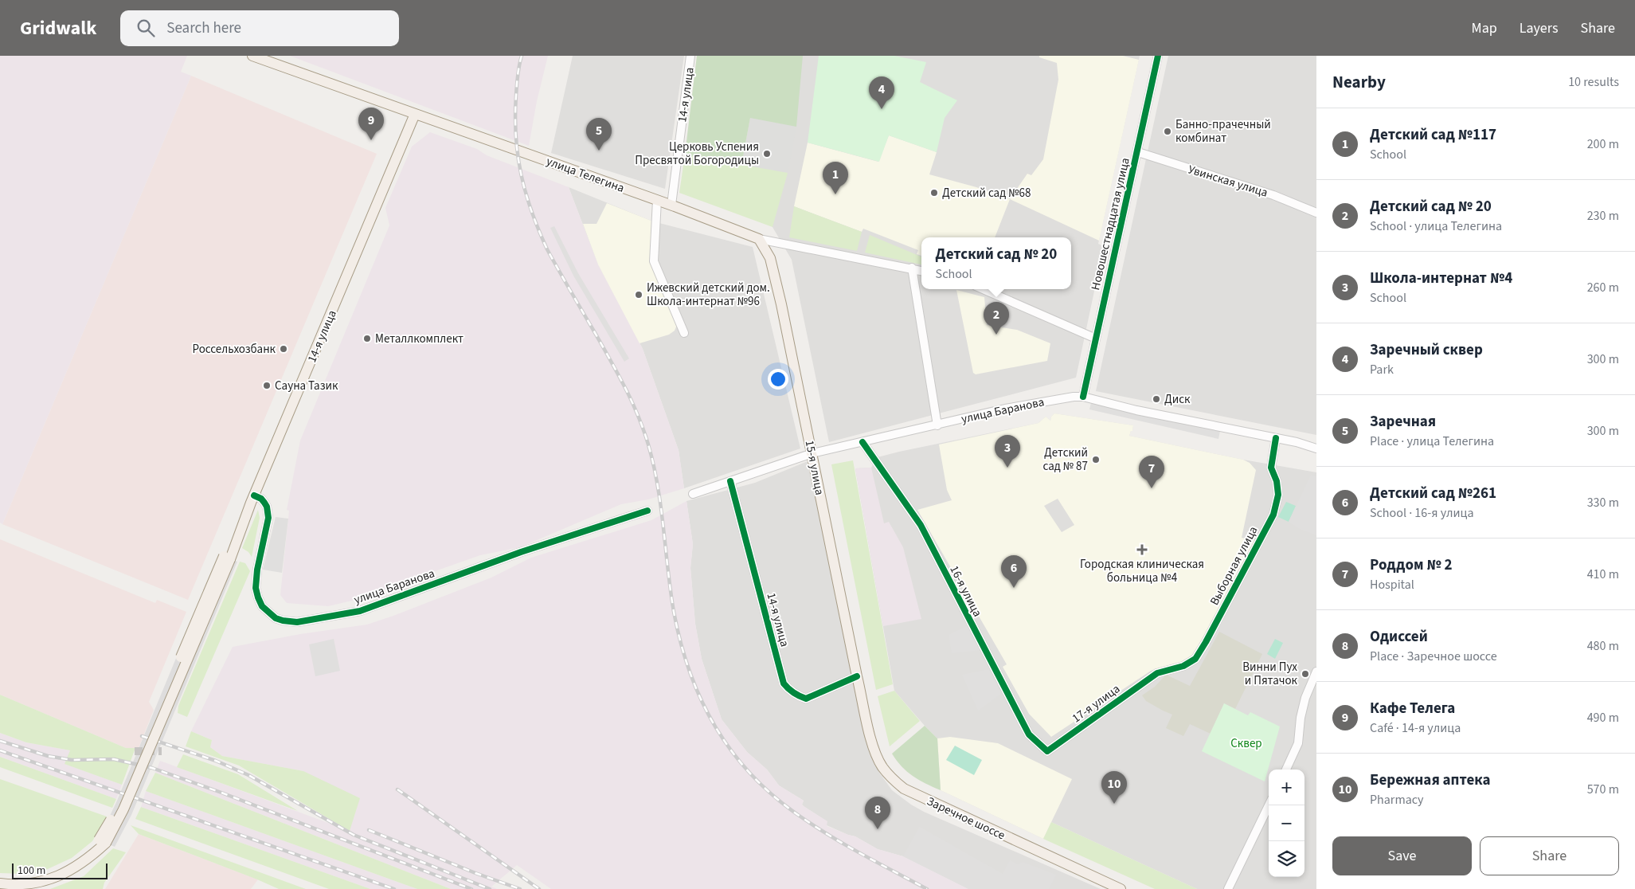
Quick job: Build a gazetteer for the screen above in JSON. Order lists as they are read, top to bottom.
{
  "streets": {
    "main road": [
      "14-я улица",
      "улица Телегина",
      "15-я улица",
      "Заречное шоссе"
    ],
    "street": [
      "Увинская улица",
      "Новошестнадцатая улица",
      "улица Баранова",
      "Выборная улица",
      "16-я улица",
      "17-я улица"
    ]
  },
  "crossings": [
    ["14-я улица", "улица Телегина"],
    ["14-я улица", "улица Баранова"],
    ["14-я улица", "15-я улица"],
    ["улица Телегина", "15-я улица"],
    ["Увинская улица", "Новошестнадцатая улица"],
    ["Новошестнадцатая улица", "улица Баранова"],
    ["улица Баранова", "15-я улица"],
    ["улица Баранова", "Выборная улица"],
    ["улица Баранова", "16-я улица"],
    ["15-я улица", "Заречное шоссе"],
    ["Выборная улица", "17-я улица"],
    ["16-я улица", "17-я улица"]
  ],
  "parks": ["Сквер"],
  "places": {
    "other": [
      "Банно-прачечный комбинат",
      "Церковь Успения Пресвятой Богородицы",
      "Детский сад №68",
      "Ижевский детский дом. Школа-интернат №96",
      "Металлкомплект",
      "Россельхозбанк",
      "Сауна Тазик",
      "Диск",
      "Детский сад № 87",
      "Винни Пух и Пятачок"
    ],
    "health": ["Городская клиническая больница №4"]
  },
  "scale_bar": "100 m",
  "page": {
    "header": "Gridwalk",
    "search": "Search here",
    "nav": ["Map", "Layers", "Share"],
    "heading": ["Nearby", "10 results"],
    "pins": [
      "4",
      "9",
      "5",
      "1",
      "2",
      "3",
      "7",
      "6",
      "10",
      "8"
    ],
    "list": [
      {
        "mark": "1",
        "name": "Детский сад №117",
        "note": "School",
        "value": "200 m"
      },
      {
        "mark": "2",
        "name": "Детский сад № 20",
        "note": "School · улица Телегина",
        "value": "230 m"
      },
      {
        "mark": "3",
        "name": "Школа-интернат №4",
        "note": "School",
        "value": "260 m"
      },
      {
        "mark": "4",
        "name": "Заречный сквер",
        "note": "Park",
        "value": "300 m"
      },
      {
        "mark": "5",
        "name": "Заречная",
        "note": "Place · улица Телегина",
        "value": "300 m"
      },
      {
        "mark": "6",
        "name": "Детский сад №261",
        "note": "School · 16-я улица",
        "value": "330 m"
      },
      {
        "mark": "7",
        "name": "Роддом № 2",
        "note": "Hospital",
        "value": "410 m"
      },
      {
        "mark": "8",
        "name": "Одиссей",
        "note": "Place · Заречное шоссе",
        "value": "480 m"
      },
      {
        "mark": "9",
        "name": "Кафе Телега",
        "note": "Café · 14-я улица",
        "value": "490 m"
      },
      {
        "mark": "10",
        "name": "Бережная аптека",
        "note": "Pharmacy",
        "value": "570 m"
      }
    ],
    "popup": ["Детский сад № 20", "School"],
    "map_buttons": ["+", "−"],
    "buttons": ["Save", "Share"],
    "scale": "100 m"
  }
}
